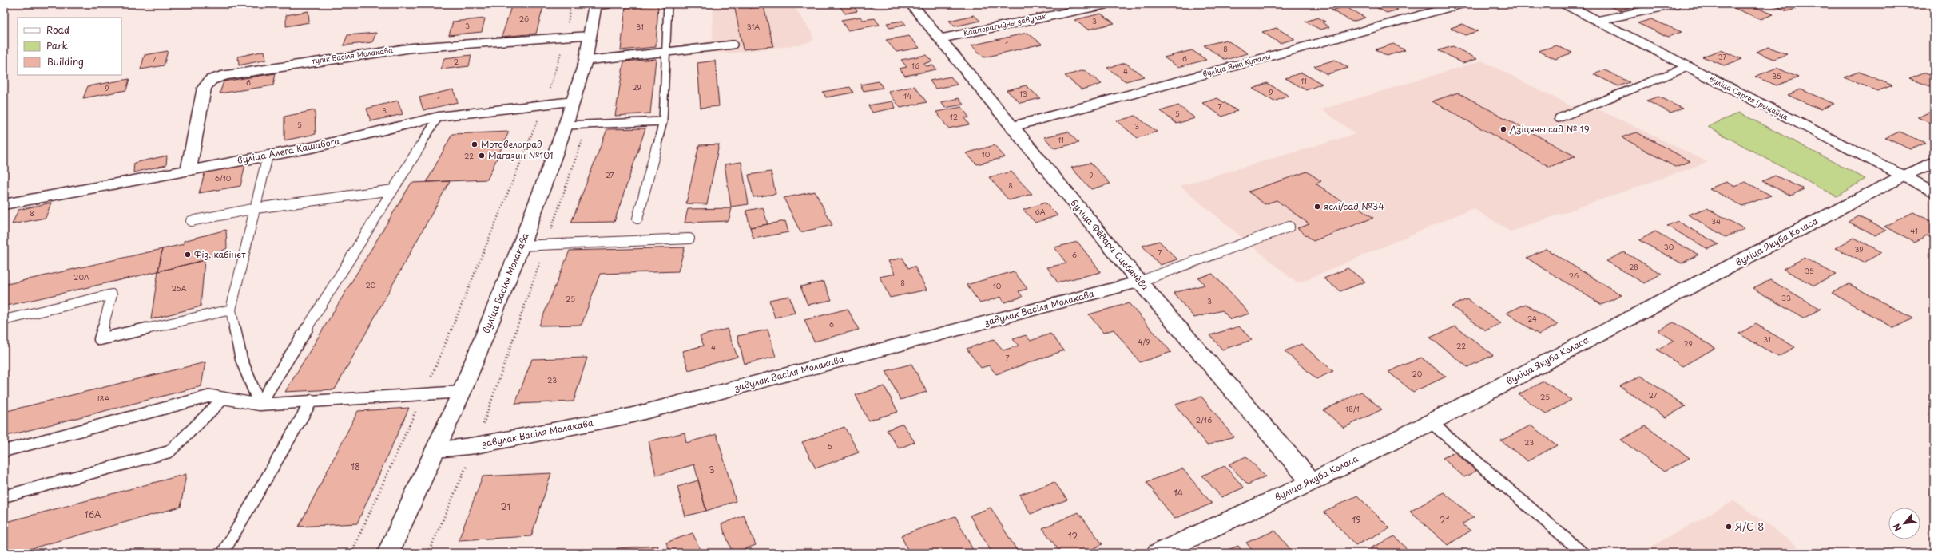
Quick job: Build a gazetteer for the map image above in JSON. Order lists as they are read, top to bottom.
{
  "streets": {
    "street": [
      "Кааператыўны завулак",
      "тупік Васіля Молакава",
      "вуліца Янкі Купалы",
      "вуліца Сяргея Грыцаўца",
      "вуліца Алега Кашавога",
      "вуліца Якуба Коласа",
      "вуліца Фёдара Сцебянёва",
      "вуліца Васіля Молакава",
      "завулак Васіля Молакава"
    ]
  },
  "crossings": [
    ["Кааператыўны завулак", "вуліца Фёдара Сцебянёва"],
    ["тупік Васіля Молакава", "вуліца Алега Кашавога"],
    ["тупік Васіля Молакава", "вуліца Васіля Молакава"],
    ["вуліца Янкі Купалы", "вуліца Фёдара Сцебянёва"],
    ["вуліца Сяргея Грыцаўца", "вуліца Якуба Коласа"],
    ["вуліца Алега Кашавога", "вуліца Васіля Молакава"],
    ["вуліца Якуба Коласа", "вуліца Фёдара Сцебянёва"],
    ["вуліца Фёдара Сцебянёва", "завулак Васіля Молакава"],
    ["вуліца Васіля Молакава", "завулак Васіля Молакава"]
  ],
  "places": [
    "Дзіцячы сад № 19",
    "Мотовелоград",
    "Магазин №101",
    "яслі/сад №34",
    "Фіз. кабінет",
    "Я/С 8"
  ],
  "house_numbers": [
    "26",
    "3",
    "3",
    "31",
    "31А",
    "1",
    "8",
    "37",
    "6",
    "7",
    "2",
    "16",
    "4",
    "35",
    "11",
    "6",
    "29",
    "9",
    "9",
    "13",
    "14",
    "1",
    "7",
    "3",
    "5",
    "12",
    "5",
    "3",
    "11",
    "10",
    "22",
    "27",
    "9",
    "6/10",
    "8",
    "6А",
    "8",
    "34",
    "41",
    "30",
    "39",
    "7",
    "6",
    "28",
    "35",
    "26",
    "20А",
    "8",
    "20",
    "10",
    "25А",
    "33",
    "25",
    "3",
    "24",
    "6",
    "31",
    "4/9",
    "29",
    "22",
    "4",
    "7",
    "20",
    "23",
    "27",
    "25",
    "18А",
    "18/1",
    "2/16",
    "23",
    "5",
    "18",
    "3",
    "14",
    "21",
    "16А",
    "19",
    "21",
    "12"
  ],
  "legend": ["Road", "Park", "Building"],
  "north": "bottom left"
}
